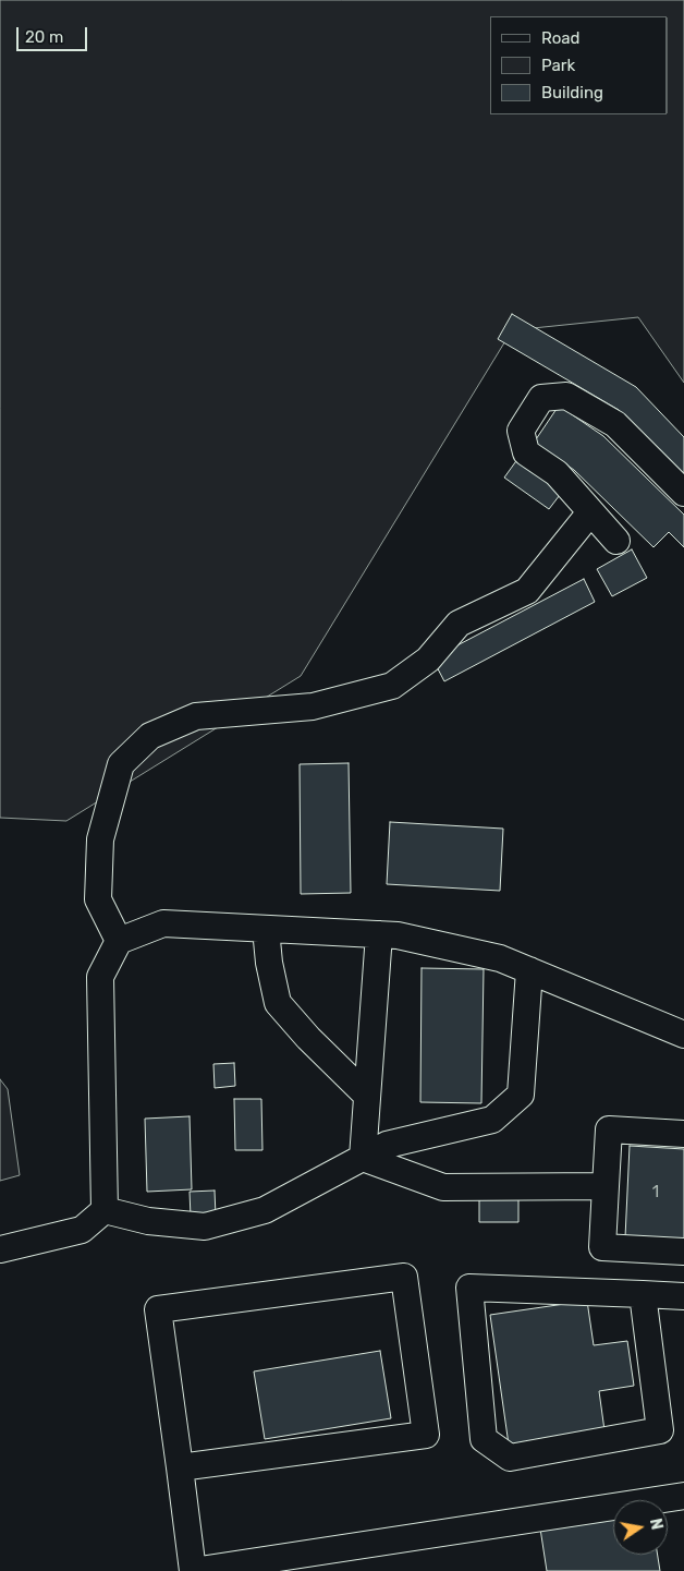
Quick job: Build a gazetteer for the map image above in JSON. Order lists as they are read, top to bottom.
{
  "house_numbers": ["1"],
  "legend": ["Road", "Park", "Building"],
  "scale_bar": "20 m",
  "north": "right"
}
